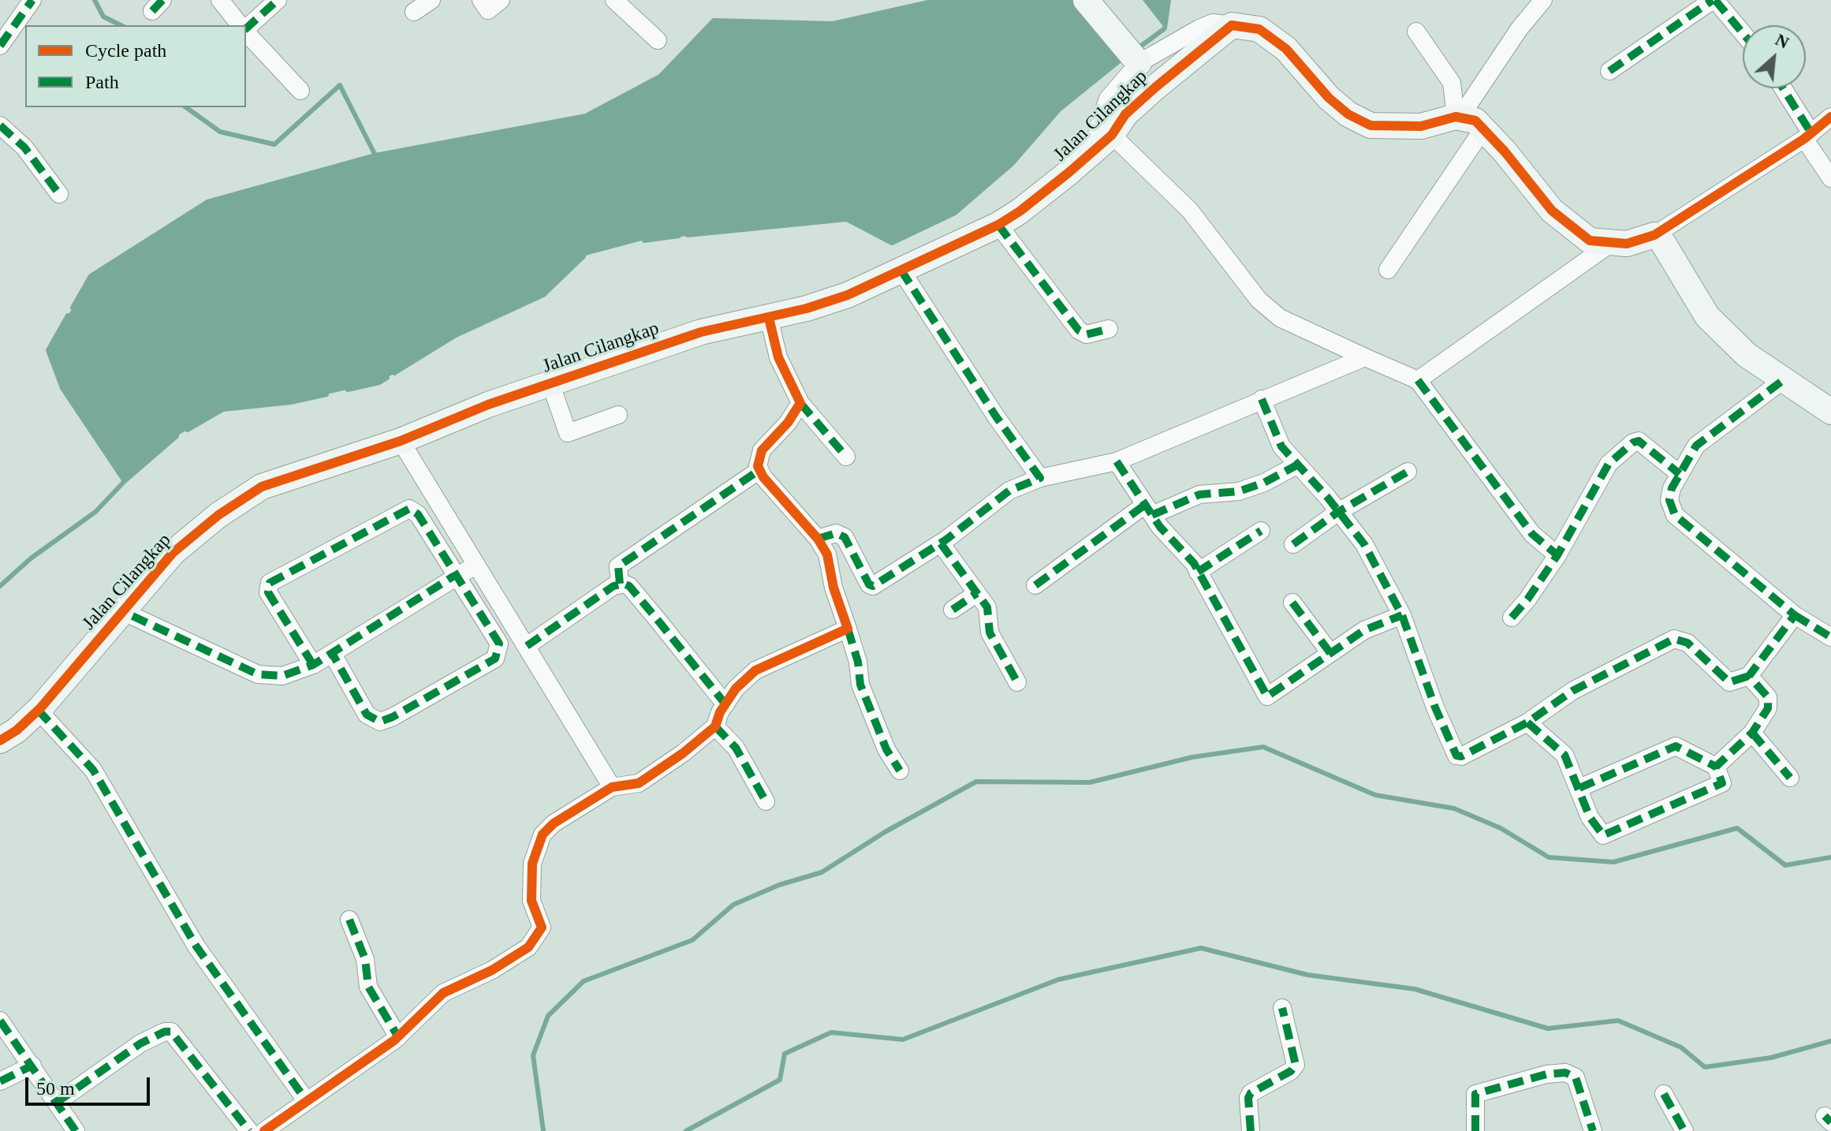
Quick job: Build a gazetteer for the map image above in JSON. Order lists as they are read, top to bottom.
{
  "streets": {
    "street": ["Jalan Cilangkap"]
  },
  "legend": ["Cycle path", "Path"],
  "scale_bar": "50 m",
  "north": "top right"
}
